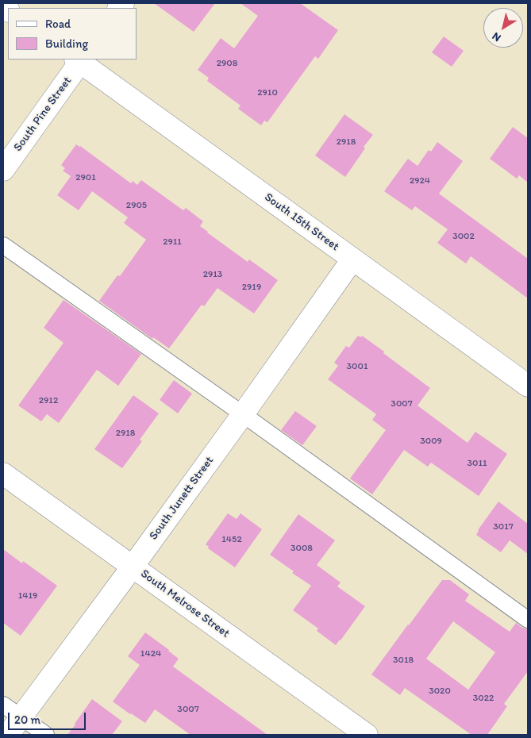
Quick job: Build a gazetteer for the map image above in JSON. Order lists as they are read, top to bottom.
{
  "streets": {
    "street": [
      "South Pine Street",
      "South 15th Street",
      "South Junett Street",
      "South Melrose Street"
    ]
  },
  "crossings": [
    ["South Pine Street", "South 15th Street"],
    ["South 15th Street", "South Junett Street"],
    ["South Junett Street", "South Melrose Street"]
  ],
  "house_numbers": [
    "2908",
    "2910",
    "2918",
    "2901",
    "2924",
    "2905",
    "3002",
    "2911",
    "2913",
    "2919",
    "3001",
    "2912",
    "3007",
    "2918",
    "3009",
    "3011",
    "3017",
    "1452",
    "3008",
    "1419",
    "1424",
    "3018",
    "3020",
    "3022",
    "3007"
  ],
  "legend": ["Road", "Building"],
  "scale_bar": "20 m",
  "north": "bottom left"
}
